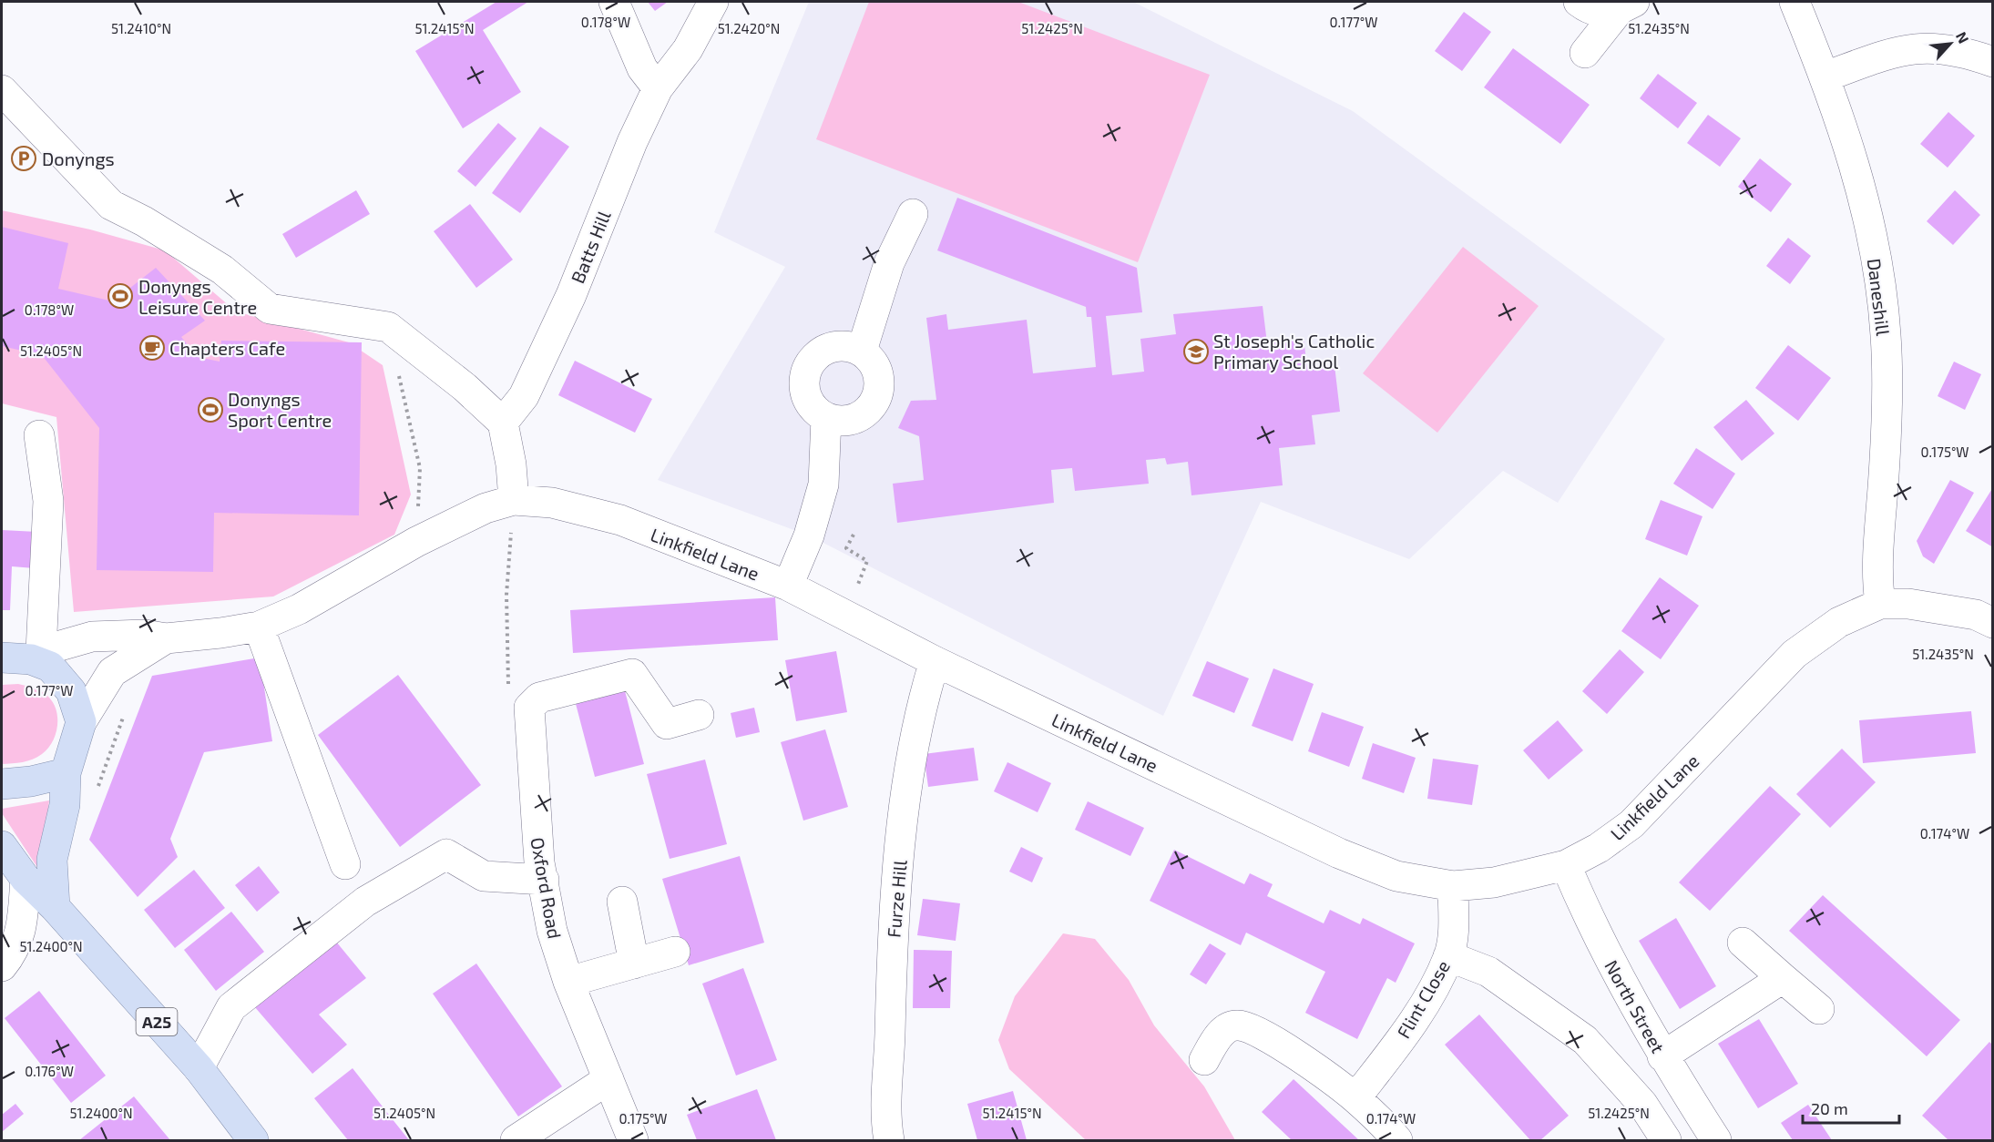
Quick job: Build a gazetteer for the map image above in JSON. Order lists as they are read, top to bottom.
{
  "streets": {
    "main road": ["A25"],
    "street": [
      "Batts Hill",
      "Daneshill",
      "Linkfield Lane",
      "Oxford Road",
      "Furze Hill",
      "Flint Close",
      "North Street"
    ]
  },
  "crossings": [
    ["Daneshill", "Linkfield Lane"],
    ["Linkfield Lane", "Furze Hill"],
    ["Linkfield Lane", "Flint Close"],
    ["Linkfield Lane", "North Street"]
  ],
  "places": {
    "parking": ["Donyngs"],
    "sports": ["Donyngs Leisure Centre", "Donyngs Sport Centre"],
    "cafe": ["Chapters Cafe"],
    "school or university": ["St Joseph's Catholic Primary School"]
  },
  "scale_bar": "20 m",
  "north": "top right",
  "coordinates": [
    "0.178°W",
    "0.177°W",
    "51.2410°N",
    "51.2415°N",
    "51.2420°N",
    "51.2425°N",
    "51.2435°N",
    "51.2405°N",
    "0.175°W",
    "0.174°W",
    "51.2400°N",
    "0.176°W"
  ]
}
